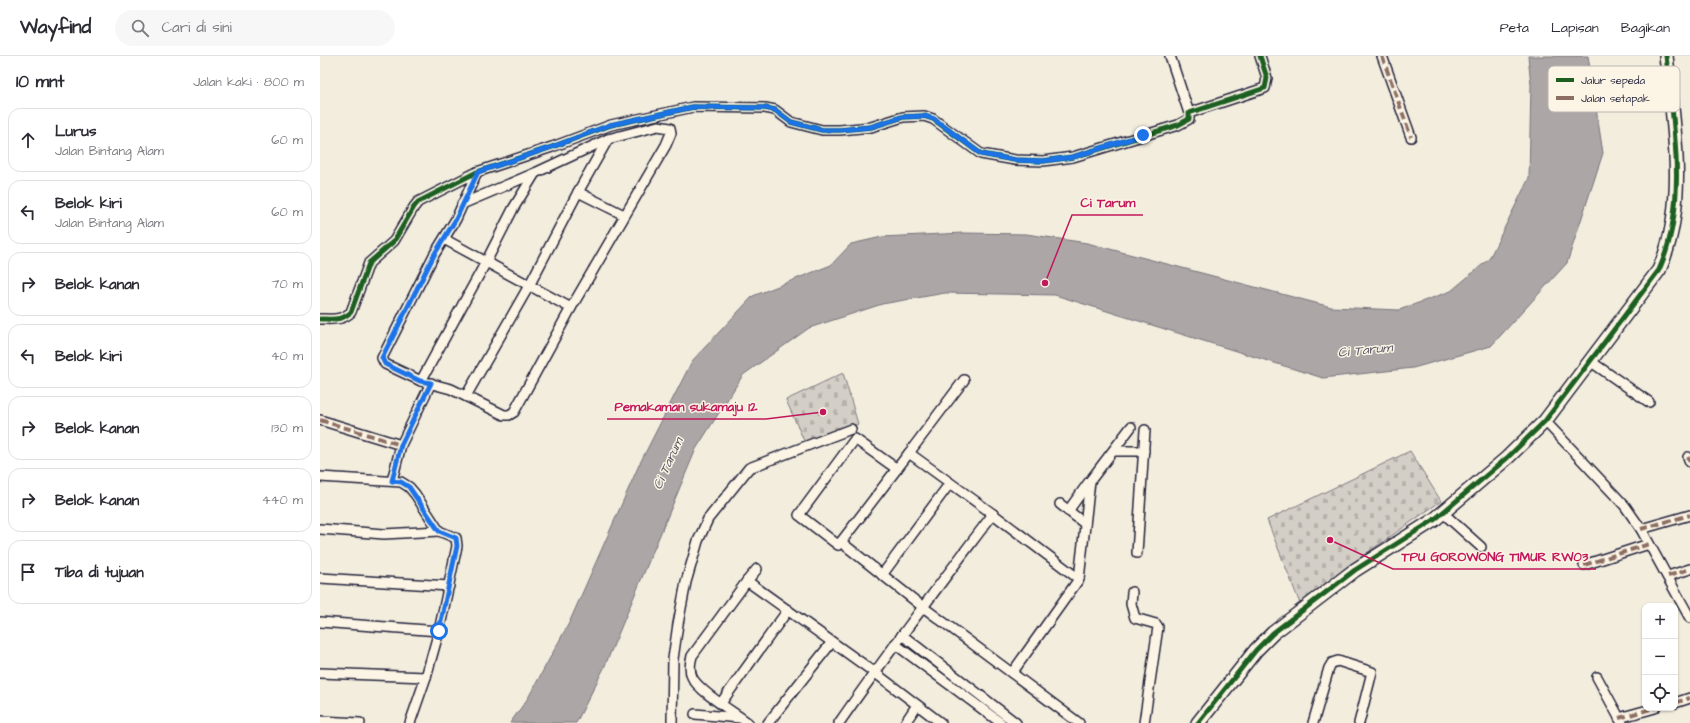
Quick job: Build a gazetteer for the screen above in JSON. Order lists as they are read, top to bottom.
{
  "water": ["Ci Tarum"],
  "places": ["Ci Tarum", "Pemakaman sukamaju 12", "TPU GOROWONG TIMUR RW03"],
  "legend": ["Jalur sepeda", "Jalan setapak"],
  "page": {
    "header": "Wayfind",
    "search": "Cari di sini",
    "nav": ["Peta", "Lapisan", "Bagikan"],
    "heading": ["10 mnt", "Jalan kaki · 800 m"],
    "list": [
      ["Lurus", "Jalan Bintang Alam", "60 m"],
      ["Belok kiri", "Jalan Bintang Alam", "60 m"],
      ["Belok kanan", "70 m"],
      ["Belok kiri", "40 m"],
      ["Belok kanan", "130 m"],
      ["Belok kanan", "440 m"],
      "Tiba di tujuan"
    ],
    "map_buttons": ["+", "−"]
  }
}
